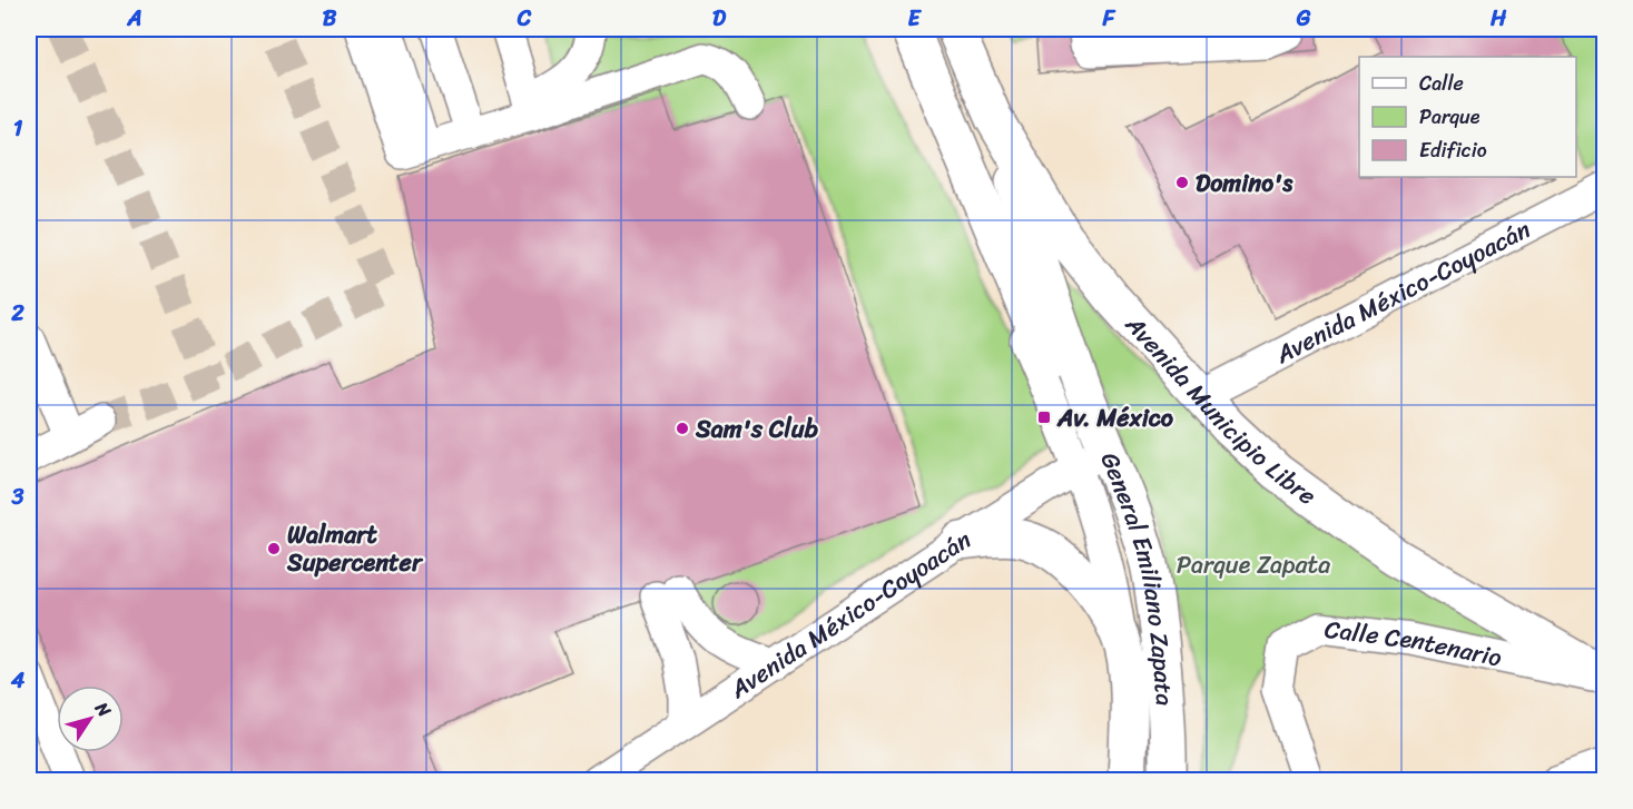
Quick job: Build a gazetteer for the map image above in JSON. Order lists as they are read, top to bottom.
{
  "streets": {
    "main road": ["Avenida Municipio Libre", "General Emiliano Zapata"],
    "street": ["Avenida México-Coyoacán", "Calle Centenario"]
  },
  "crossings": [
    ["Avenida México-Coyoacán", "Avenida Municipio Libre"],
    ["Avenida México-Coyoacán", "General Emiliano Zapata"],
    ["Avenida Municipio Libre", "General Emiliano Zapata"],
    ["Avenida Municipio Libre", "Calle Centenario"]
  ],
  "parks": ["Parque Zapata"],
  "places": {
    "other": ["Domino's", "Sam's Club", "Walmart Supercenter"],
    "transit": ["Av. México"]
  },
  "legend": ["Calle", "Parque", "Edificio"],
  "north": "top right",
  "grid": {
    "columns": [
      "A",
      "B",
      "C",
      "D",
      "E",
      "F",
      "G",
      "H"
    ],
    "rows": [
      "1",
      "2",
      "3",
      "4"
    ]
  }
}
